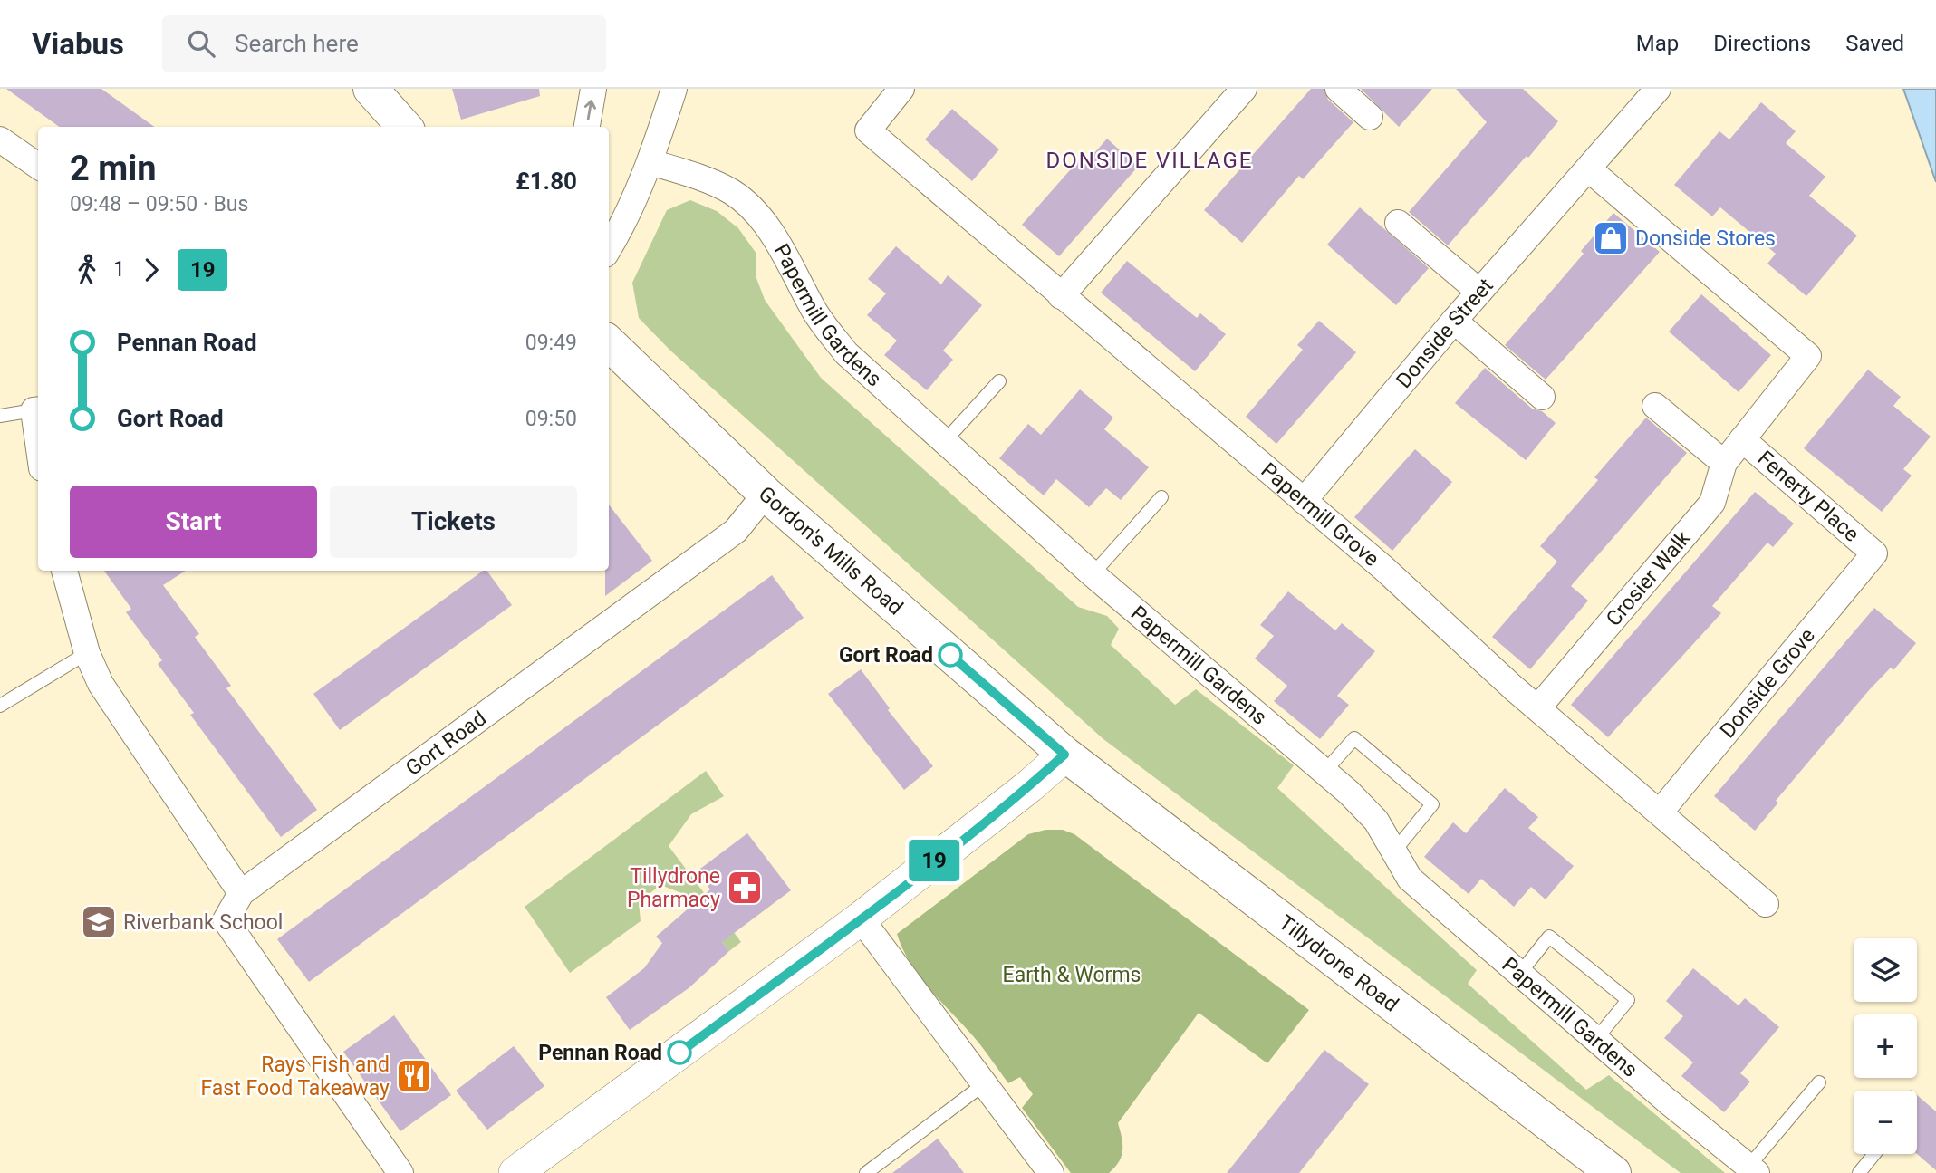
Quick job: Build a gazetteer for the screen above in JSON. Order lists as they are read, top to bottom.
{
  "streets": {
    "main road": ["Gordon's Mills Road", "Tillydrone Road"],
    "street": [
      "Papermill Gardens",
      "Donside Street",
      "Fenerty Place",
      "Papermill Grove",
      "Crosier Walk",
      "Donside Grove",
      "Gort Road"
    ]
  },
  "crossings": [
    ["Donside Street", "Papermill Grove"],
    ["Donside Street", "Crosier Walk"],
    ["Fenerty Place", "Crosier Walk"],
    ["Fenerty Place", "Donside Grove"],
    ["Papermill Grove", "Crosier Walk"],
    ["Papermill Grove", "Donside Grove"],
    ["Gordon's Mills Road", "Gort Road"],
    ["Gordon's Mills Road", "Tillydrone Road"]
  ],
  "districts": ["DONSIDE VILLAGE"],
  "parks": ["Earth & Worms"],
  "places": {
    "shop": ["Donside Stores"],
    "other": ["Gort Road", "Pennan Road"],
    "pharmacy": ["Tillydrone Pharmacy"],
    "school or university": ["Riverbank School"],
    "restaurant": ["Rays Fish and Fast Food Takeaway"]
  },
  "lines": ["bus line 19"],
  "page": {
    "header": "Viabus",
    "search": "Search here",
    "nav": ["Map", "Directions", "Saved"],
    "on_map": "19",
    "heading": ["2 min", "09:48 – 09:50 · Bus", "£1.80"],
    "legs": ["1", "19"],
    "list": [
      {
        "name": "Pennan Road",
        "value": "09:49"
      },
      {
        "name": "Gort Road",
        "value": "09:50"
      }
    ],
    "buttons": ["Start", "Tickets"],
    "map_buttons": ["+", "−"]
  }
}
